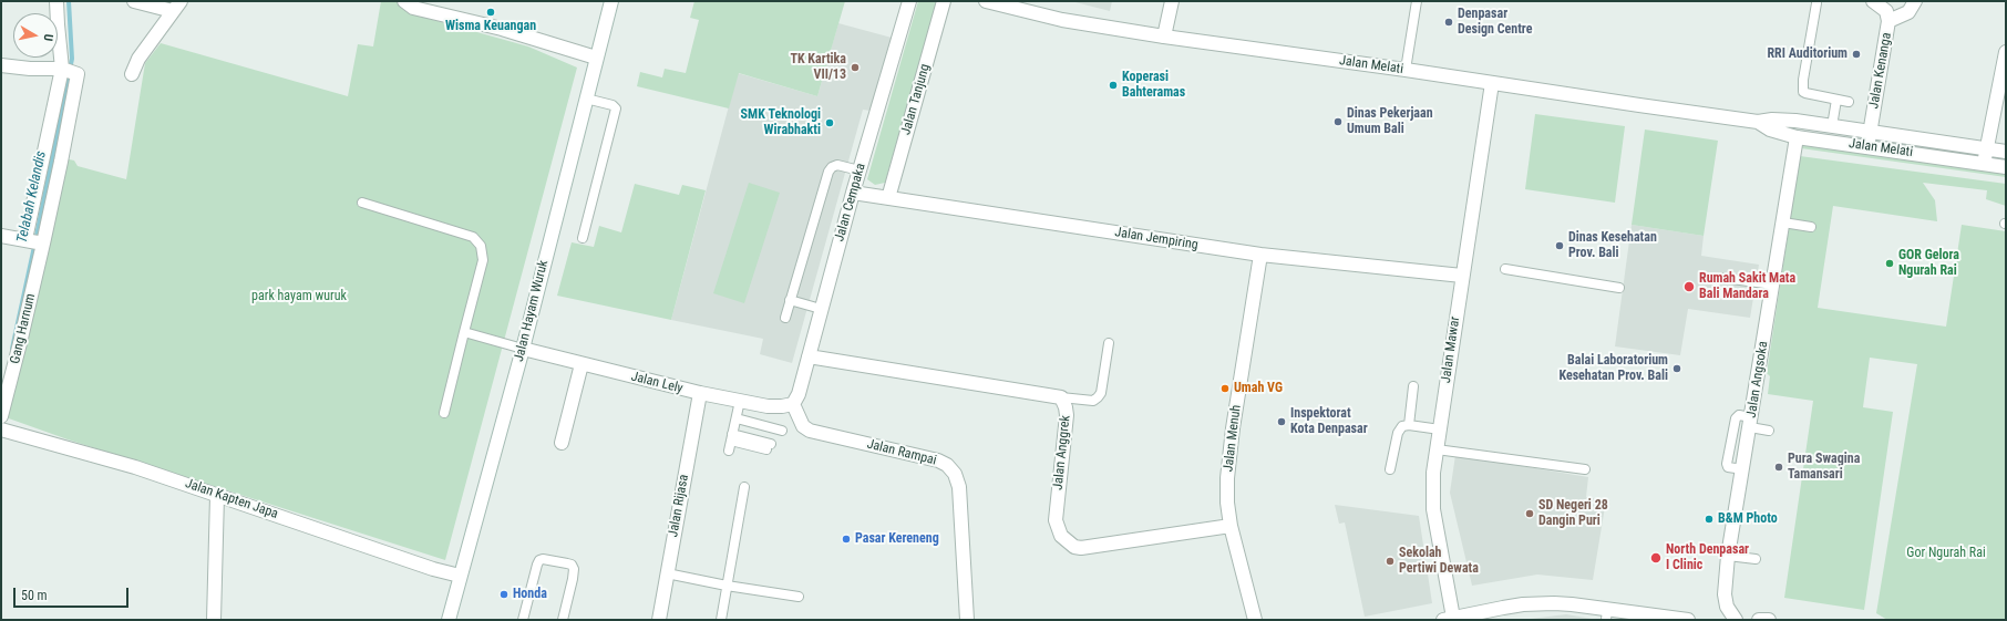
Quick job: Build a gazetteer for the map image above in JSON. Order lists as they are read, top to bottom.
{
  "streets": {
    "street": [
      "Jalan Melati",
      "Jalan Kenanga",
      "Jalan Tanjung",
      "Jalan Cempaka",
      "Jalan Jempiring",
      "Jalan Hayam Wuruk",
      "Gang Harnum",
      "Jalan Mawar",
      "Jalan Angsoka",
      "Jalan Lely",
      "Jalan Menuh",
      "Jalan Rampai",
      "Jalan Anggrek",
      "Jalan Kapten Japa",
      "Jalan Rijasa"
    ]
  },
  "crossings": [
    ["Jalan Melati", "Jalan Kenanga"],
    ["Jalan Melati", "Jalan Mawar"],
    ["Jalan Melati", "Jalan Angsoka"],
    ["Jalan Tanjung", "Jalan Jempiring"],
    ["Jalan Cempaka", "Jalan Jempiring"],
    ["Jalan Cempaka", "Jalan Lely"],
    ["Jalan Cempaka", "Jalan Rampai"],
    ["Jalan Cempaka", "Jalan Anggrek"],
    ["Jalan Jempiring", "Jalan Mawar"],
    ["Jalan Jempiring", "Jalan Menuh"],
    ["Jalan Hayam Wuruk", "Jalan Lely"],
    ["Jalan Hayam Wuruk", "Jalan Kapten Japa"],
    ["Jalan Lely", "Jalan Rampai"],
    ["Jalan Lely", "Jalan Rijasa"],
    ["Jalan Menuh", "Jalan Anggrek"]
  ],
  "water": ["Telabah Kelandis"],
  "parks": ["park hayam wuruk", "Gor Ngurah Rai"],
  "places": [
    "Wisma Keuangan",
    "Denpasar Design Centre",
    "RRI Auditorium",
    "TK Kartika VII/13",
    "Koperasi Bahteramas",
    "Dinas Pekerjaan Umum Bali",
    "SMK Teknologi Wirabhakti",
    "Dinas Kesehatan Prov. Bali",
    "GOR Gelora Ngurah Rai",
    "Rumah Sakit Mata Bali Mandara",
    "Balai Laboratorium Kesehatan Prov. Bali",
    "Umah VG",
    "Inspektorat Kota Denpasar",
    "Pura Swagina Tamansari",
    "SD Negeri 28 Dangin Puri",
    "B&M Photo",
    "Pasar Kereneng",
    "North Denpasar I Clinic",
    "Sekolah Pertiwi Dewata",
    "Honda"
  ],
  "scale_bar": "50 m",
  "north": "right"
}
